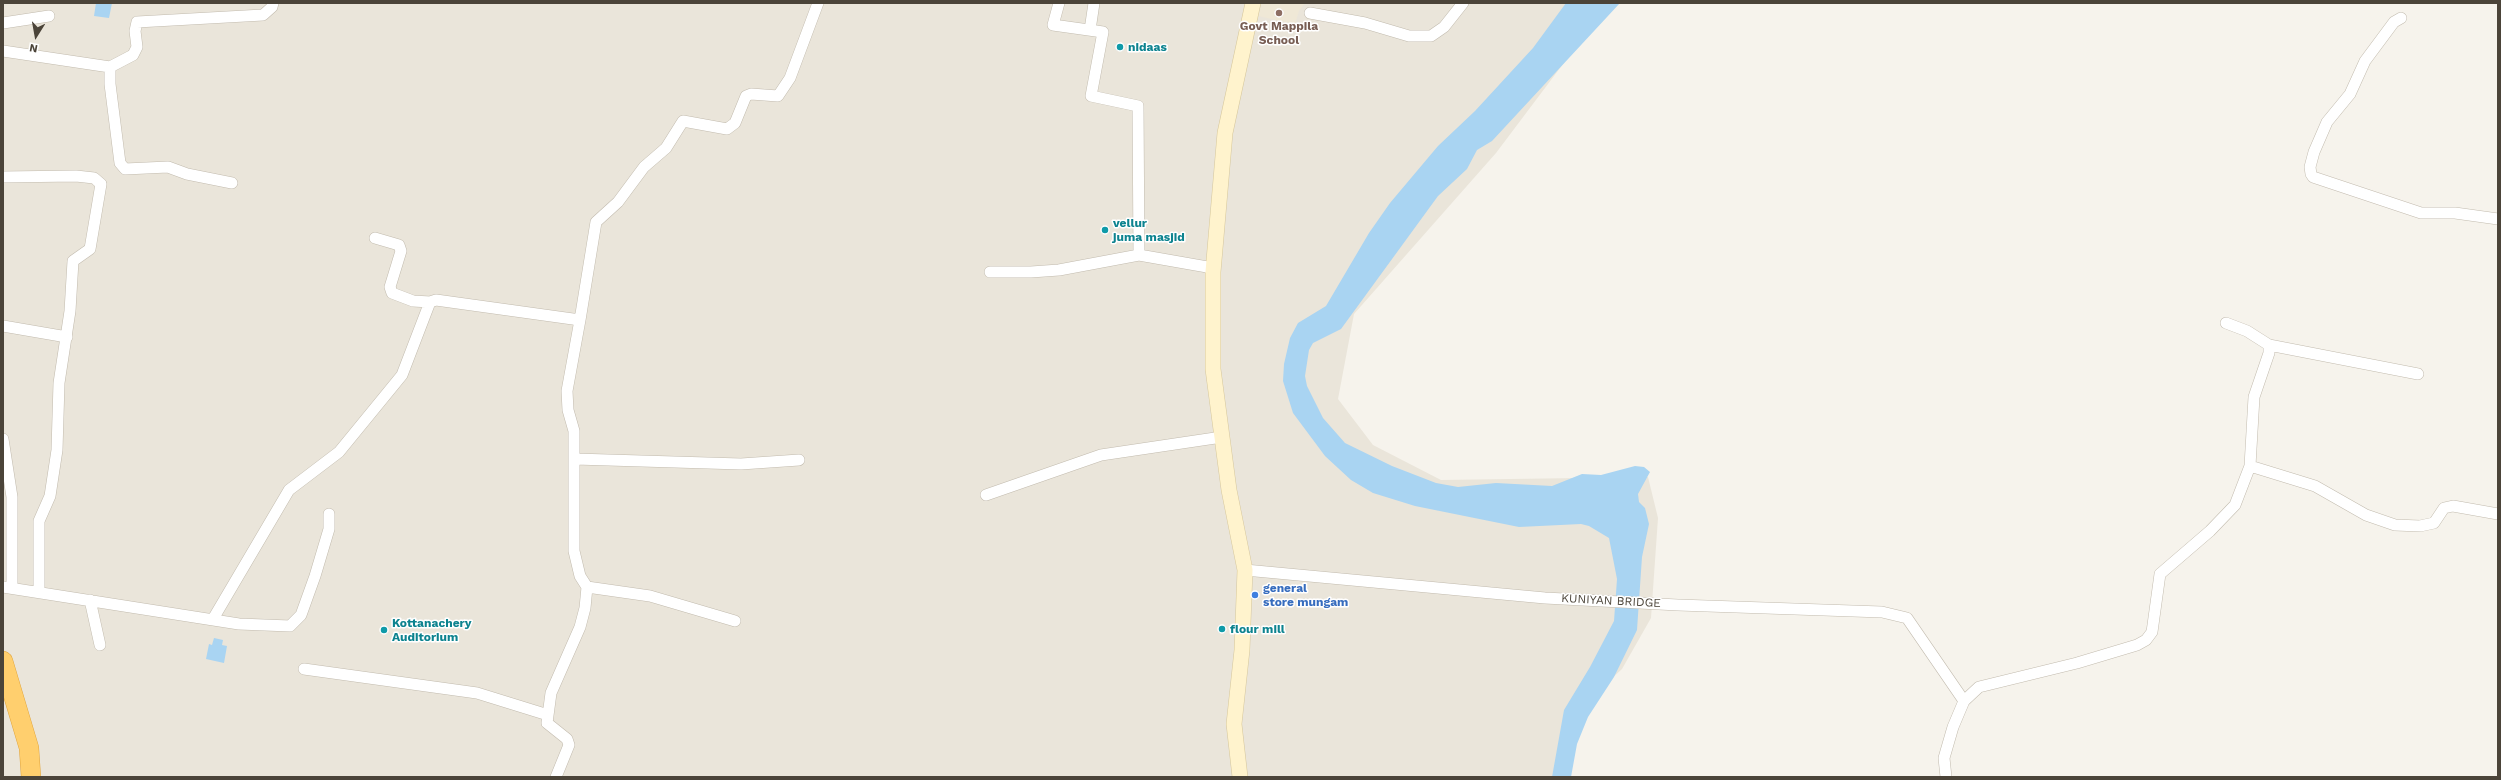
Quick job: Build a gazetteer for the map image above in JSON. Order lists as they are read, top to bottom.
{
  "streets": {
    "street": ["KUNIYAN BRIDGE"]
  },
  "places": [
    "Govt Mappila School",
    "nidaas",
    "vellur juma masjid",
    "general store mungam",
    "flour mill",
    "Kottanachery Auditorium"
  ],
  "north": "bottom"
}
